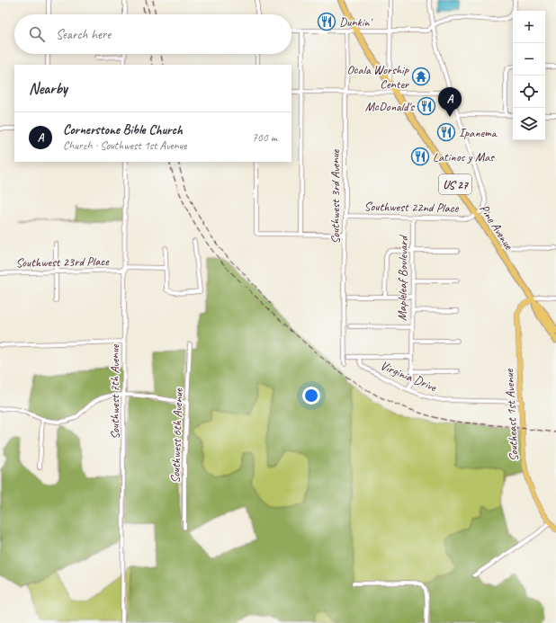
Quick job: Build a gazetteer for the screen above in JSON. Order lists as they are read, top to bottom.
{
  "streets": {
    "highway": ["US 27", "Pine Avenue"],
    "main road": ["Southeast 1st Avenue"],
    "street": [
      "Southwest 3rd Avenue",
      "Southwest 22nd Place",
      "Southwest 23rd Place",
      "Mapleleaf Boulevard",
      "Virginia Drive",
      "Southwest 7th Avenue",
      "Southwest 6th Avenue"
    ]
  },
  "crossings": [
    ["Southwest 3rd Avenue", "Southwest 22nd Place"],
    ["Southwest 22nd Place", "Pine Avenue"],
    ["Southwest 22nd Place", "Mapleleaf Boulevard"],
    ["Pine Avenue", "Southeast 1st Avenue"],
    ["Southwest 23rd Place", "Southwest 7th Avenue"],
    ["Mapleleaf Boulevard", "Virginia Drive"],
    ["Virginia Drive", "Southeast 1st Avenue"]
  ],
  "places": {
    "restaurant": [
      "Dunkin'",
      "McDonald's",
      "Ipanema",
      "Latinos y Mas"
    ],
    "temple": ["Ocala Worship Center"]
  },
  "page": {
    "map_buttons": ["+", "−"],
    "search": "Search here",
    "heading": "Nearby",
    "pins": "A",
    "list": [
      {
        "mark": "A",
        "name": "Cornerstone Bible Church",
        "note": "Church · Southwest 1st Avenue",
        "value": "700 m"
      }
    ]
  }
}
